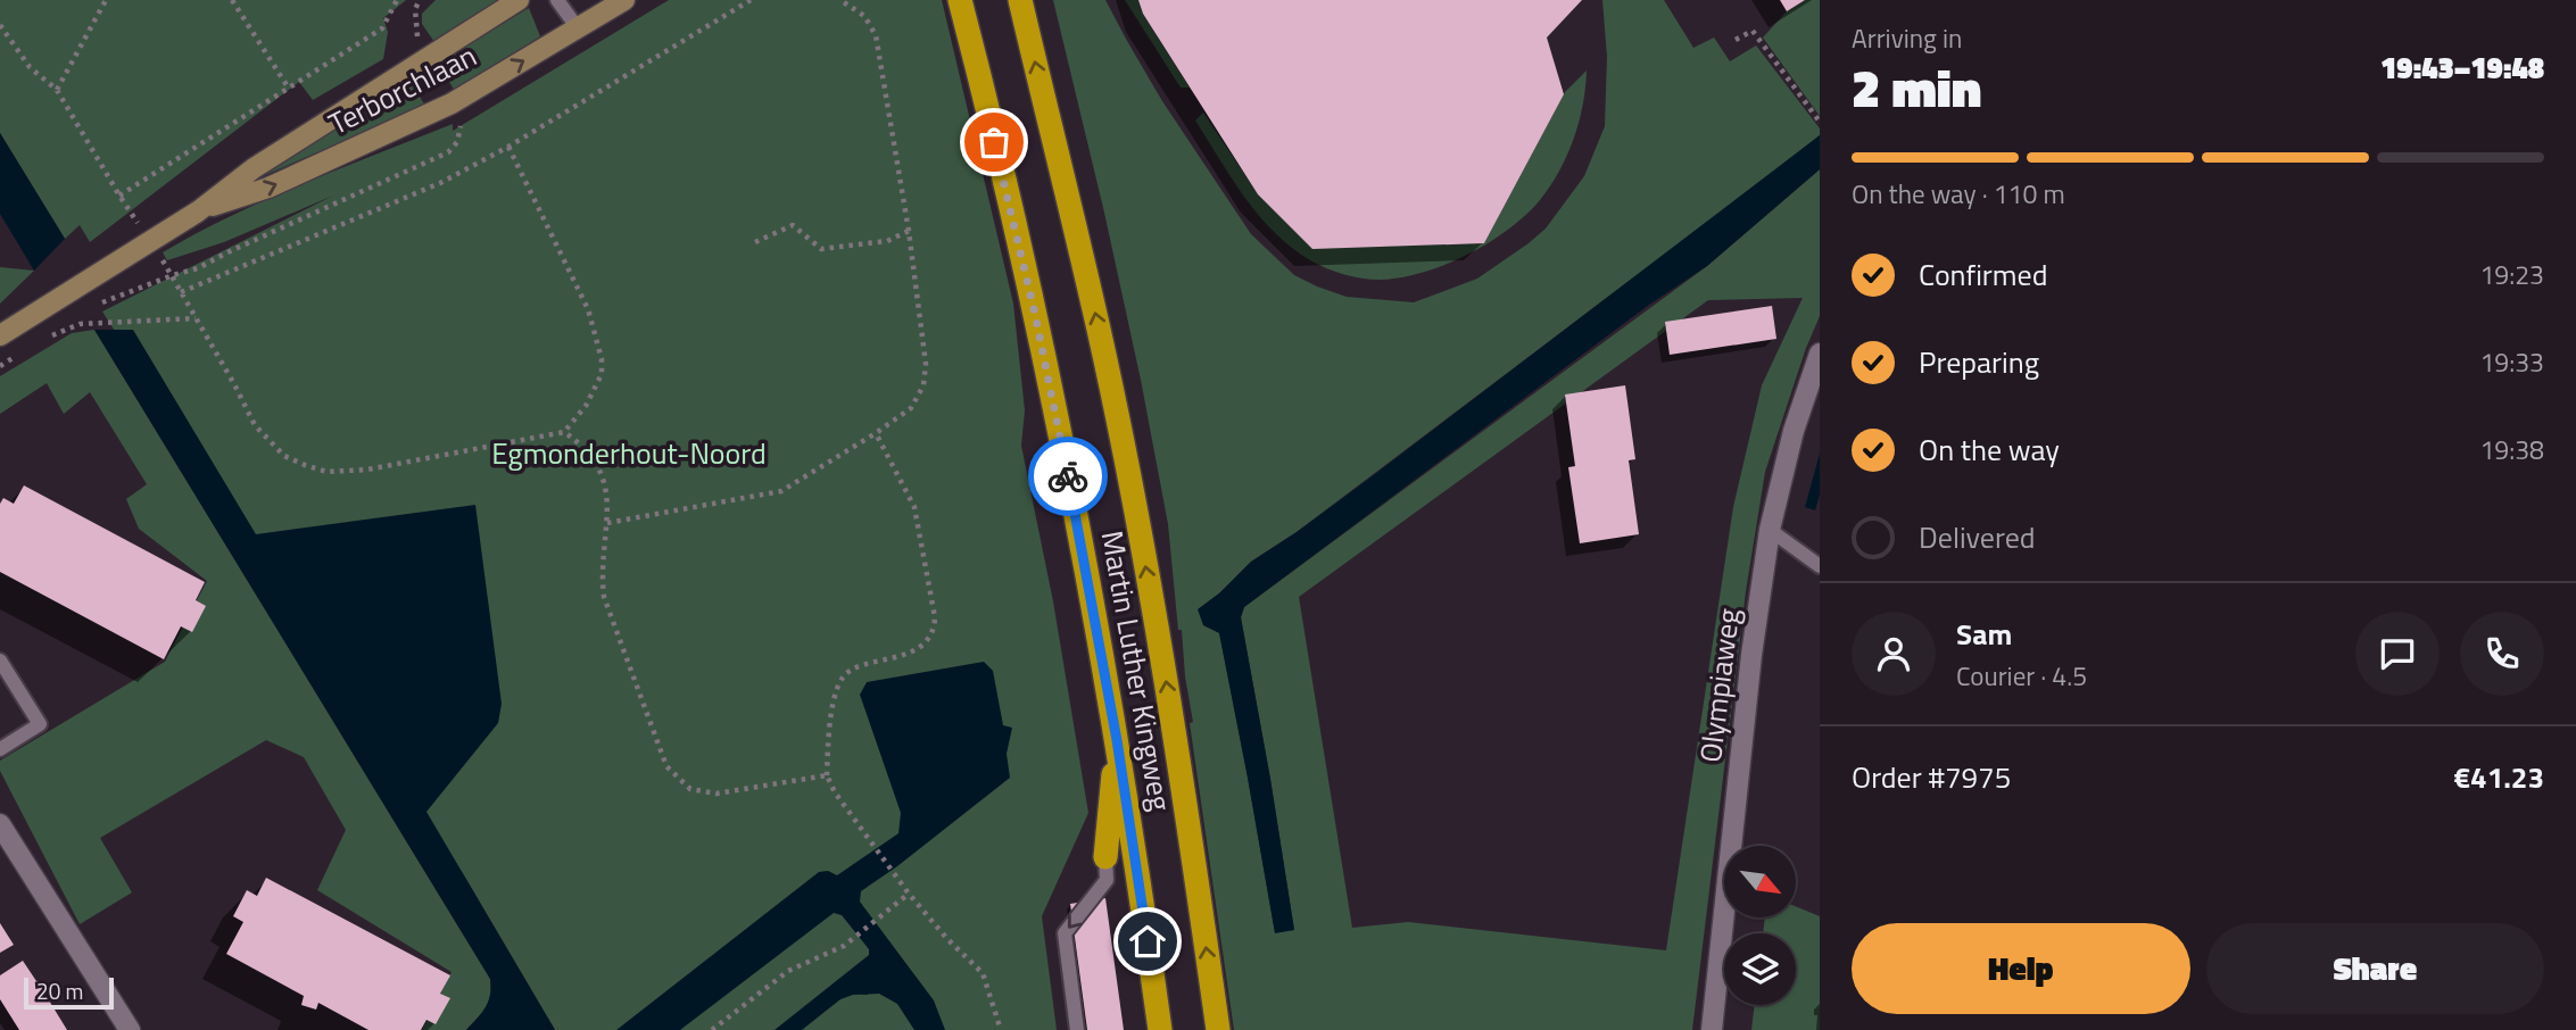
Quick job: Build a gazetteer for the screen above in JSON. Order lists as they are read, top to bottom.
{
  "streets": {
    "highway": ["Martin Luther Kingweg"],
    "street": ["Terborchlaan", "Olympiaweg"]
  },
  "parks": ["Egmonderhout-Noord"],
  "scale_bar": "20 m",
  "north": "bottom right",
  "page": {
    "heading": ["2 min", "Arriving in", "19:43–19:48"],
    "panel": [
      "Sam",
      "Courier · 4.5",
      "Order #7975",
      "€41.23"
    ],
    "bar": "On the way · 110 m",
    "list": [
      ["Confirmed", "19:23"],
      ["Preparing", "19:33"],
      ["On the way", "19:38"],
      "Delivered"
    ],
    "buttons": ["Help", "Share"],
    "scale": "20 m"
  }
}
